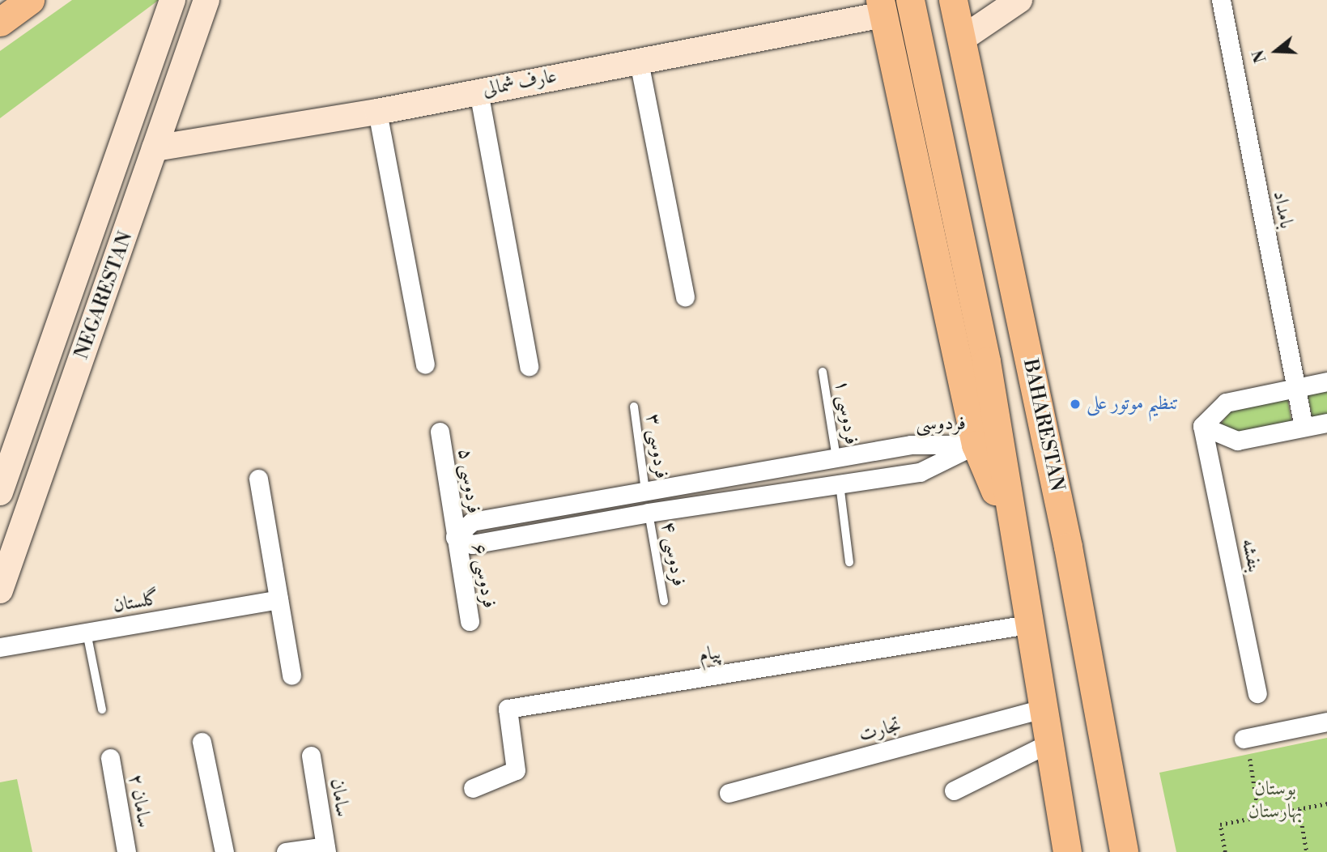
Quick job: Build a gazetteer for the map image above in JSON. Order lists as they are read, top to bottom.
{
  "streets": {
    "main road": ["عارف شمالی", "NEGARESTAN", "BAHARESTAN"],
    "street": [
      "بامداد",
      "فردوسی",
      "فردوسی ۵",
      "بنفشه",
      "فردوسی ۶",
      "گلستان",
      "پیام",
      "تجارت",
      "سامان",
      "سامان ۲"
    ],
    "lane": ["فردوسی ۱", "فردوسی ۳", "فردوسی ۴"]
  },
  "crossings": [
    ["عارف شمالی", "NEGARESTAN"],
    ["فردوسی ۱", "فردوسی"],
    ["فردوسی", "فردوسی ۳"],
    ["فردوسی", "فردوسی ۵"],
    ["فردوسی", "فردوسی ۴"],
    ["فردوسی", "فردوسی ۶"],
    ["فردوسی ۵", "فردوسی ۶"]
  ],
  "parks": ["بوستان بهارستان"],
  "places": ["تنظیم موتور علی"],
  "north": "left"
}
